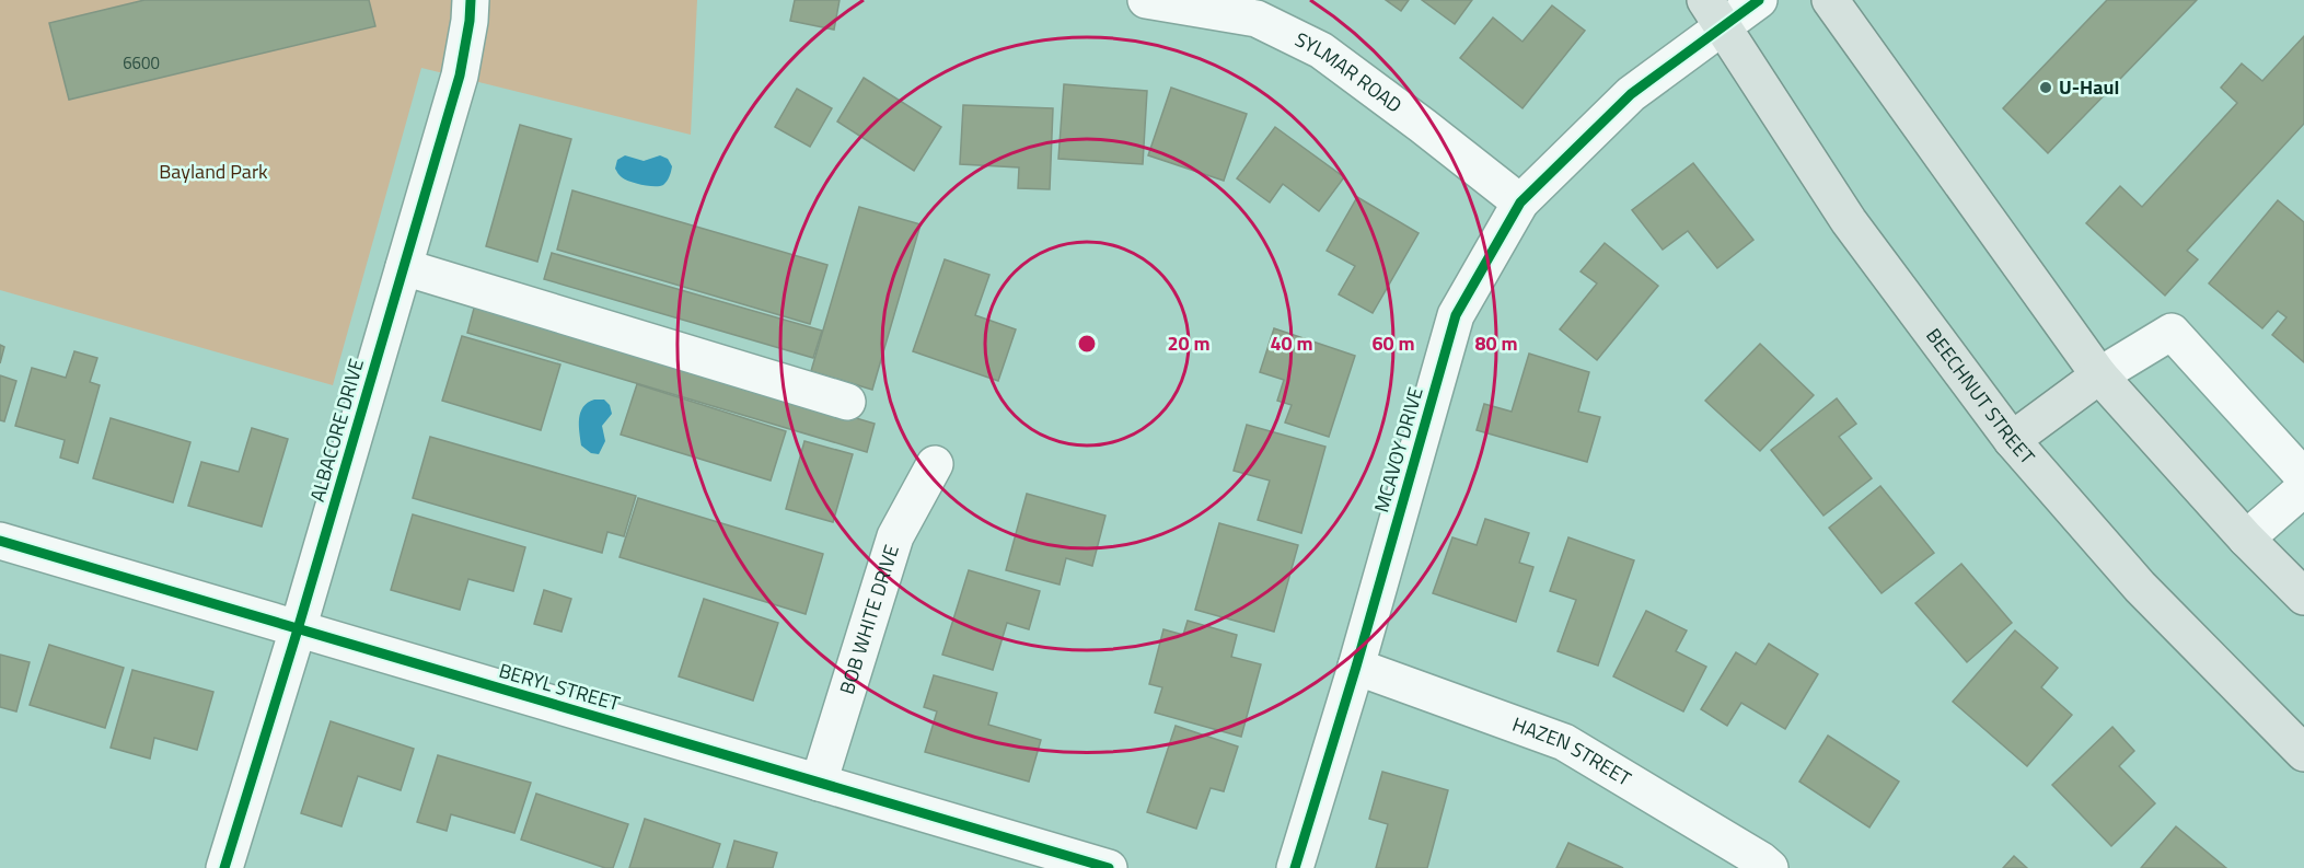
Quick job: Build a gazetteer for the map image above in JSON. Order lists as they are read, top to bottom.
{
  "streets": {
    "main road": ["BEECHNUT STREET"],
    "street": [
      "SYLMAR ROAD",
      "ALBACORE DRIVE",
      "MCAVOY DRIVE",
      "BOB WHITE DRIVE",
      "BERYL STREET",
      "HAZEN STREET"
    ]
  },
  "crossings": [
    ["SYLMAR ROAD", "MCAVOY DRIVE"],
    ["BEECHNUT STREET", "MCAVOY DRIVE"],
    ["ALBACORE DRIVE", "BERYL STREET"],
    ["MCAVOY DRIVE", "HAZEN STREET"],
    ["BOB WHITE DRIVE", "BERYL STREET"]
  ],
  "parks": ["Bayland Park"],
  "places": ["U-Haul"],
  "house_numbers": ["6600"],
  "rings": [
    "20 m",
    "40 m",
    "60 m",
    "80 m"
  ]
}
